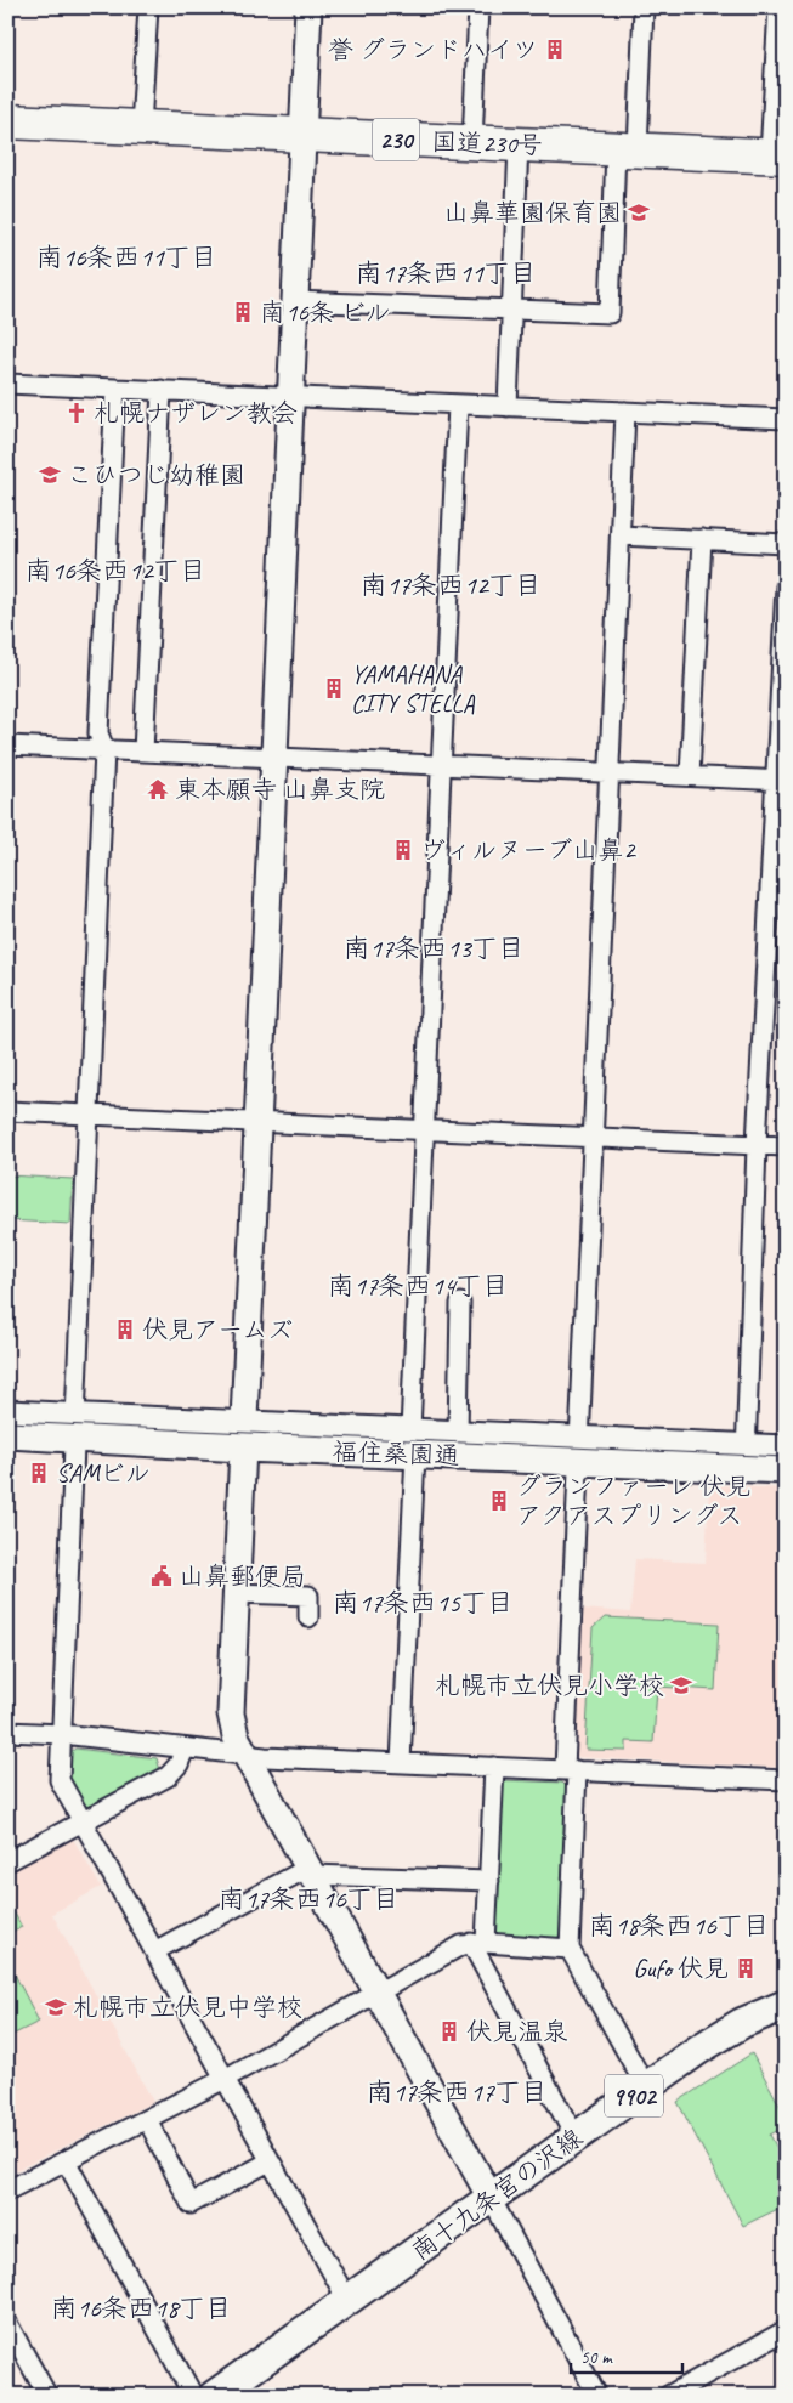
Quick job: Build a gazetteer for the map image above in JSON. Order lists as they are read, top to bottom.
{
  "streets": {
    "highway": ["230", "国道230号"],
    "main road": ["9902", "南十九条宮の沢線"],
    "street": ["福住桑園通"]
  },
  "districts": [
    "南16条西11丁目",
    "南17条西11丁目",
    "南16条西12丁目",
    "南17条西12丁目",
    "南17条西13丁目",
    "南17条西14丁目",
    "南17条西15丁目",
    "南17条西16丁目",
    "南18条西16丁目",
    "南17条西17丁目",
    "南16条西18丁目"
  ],
  "places": {
    "building": [
      "誉 グランドハイツ",
      "南16条 ビル",
      "YAMAHANA CITY STELLA",
      "ヴィルヌーブ山鼻2",
      "伏見アームズ",
      "SAMビル",
      "グランファーレ 伏見 アクアスプリングス",
      "Gufo 伏見",
      "伏見温泉"
    ],
    "school or university": [
      "山鼻華園保育園",
      "こひつじ幼稚園",
      "札幌市立伏見小学校",
      "札幌市立伏見中学校"
    ],
    "church": ["札幌ナザレン教会"],
    "temple": ["東本願寺 山鼻支院"],
    "public building": ["山鼻郵便局"]
  },
  "scale_bar": "50 m"
}
